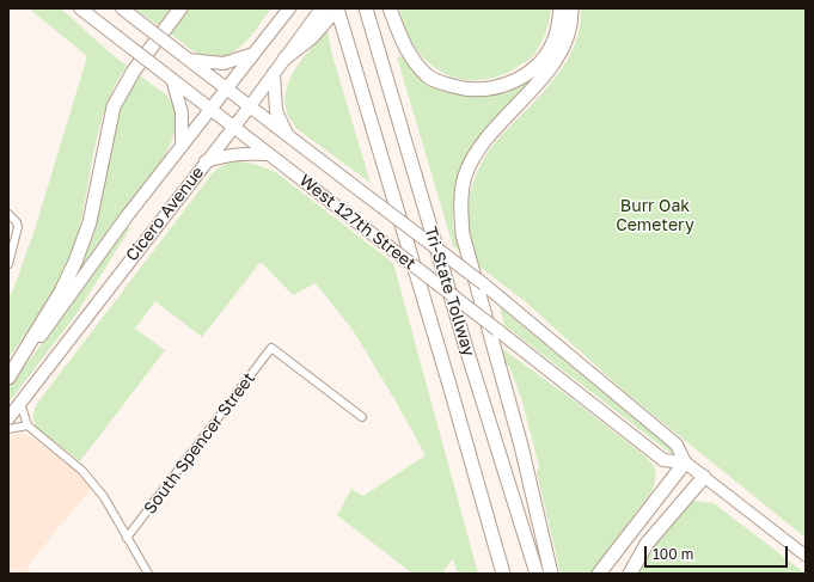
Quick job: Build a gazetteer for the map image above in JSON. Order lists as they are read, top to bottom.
{
  "streets": {
    "highway": ["Tri-State Tollway"],
    "main road": ["Cicero Avenue", "West 127th Street"],
    "street": ["South Spencer Street"]
  },
  "crossings": [
    ["Cicero Avenue", "West 127th Street"]
  ],
  "parks": ["Burr Oak Cemetery"],
  "scale_bar": "100 m"
}
